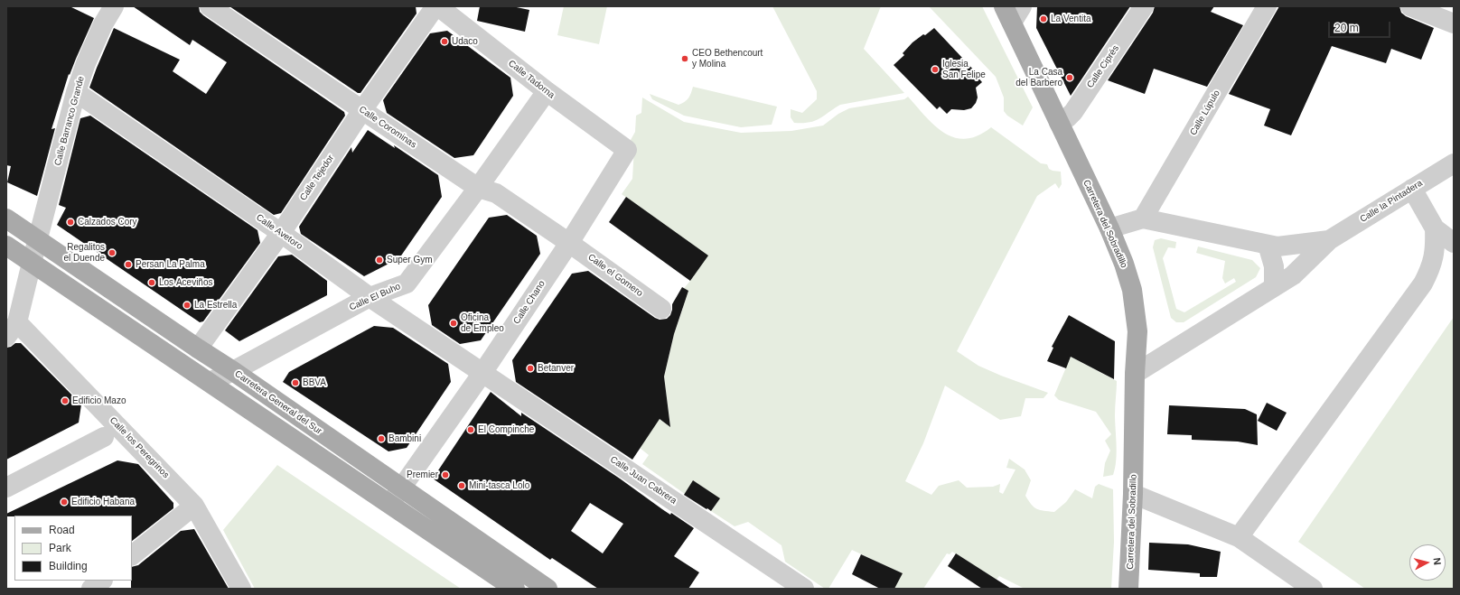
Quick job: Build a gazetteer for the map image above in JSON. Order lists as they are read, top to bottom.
{
  "streets": {
    "main road": ["Carretera del Sobradillo", "Carretera General del Sur"],
    "street": [
      "Calle Ciprés",
      "Calle Tadorna",
      "Calle Lúpulo",
      "Calle Barranco Grande",
      "Calle Corominas",
      "Calle Tejedor",
      "Calle la Pintadera",
      "Calle Avetoro",
      "Calle el Gomero",
      "Calle El Buho",
      "Calle Chano",
      "Calle los Peregrinos",
      "Calle Juan Cabrera"
    ]
  },
  "crossings": [
    ["Calle Ciprés", "Carretera del Sobradillo"],
    ["Calle Tadorna", "Calle Tejedor"],
    ["Calle Tadorna", "Calle El Buho"],
    ["Calle Tadorna", "Calle Chano"],
    ["Calle Barranco Grande", "Calle Avetoro"],
    ["Calle Barranco Grande", "Carretera General del Sur"],
    ["Calle Barranco Grande", "Calle los Peregrinos"],
    ["Calle Corominas", "Calle Tejedor"],
    ["Calle Corominas", "Calle el Gomero"],
    ["Calle Corominas", "Calle El Buho"],
    ["Calle Corominas", "Calle Chano"],
    ["Calle Tejedor", "Calle Avetoro"],
    ["Calle Tejedor", "Carretera General del Sur"],
    ["Calle Avetoro", "Calle El Buho"],
    ["Calle Avetoro", "Calle Chano"],
    ["Calle Avetoro", "Calle Juan Cabrera"],
    ["Calle el Gomero", "Calle Chano"],
    ["Calle El Buho", "Carretera General del Sur"],
    ["Calle Chano", "Carretera General del Sur"],
    ["Calle Chano", "Calle Juan Cabrera"]
  ],
  "places": [
    "La Ventita",
    "Udaco",
    "CEO Bethencourt y Molina",
    "Iglesia San Felipe",
    "La Casa del Barbero",
    "Calzados Cory",
    "Regalitos el Duende",
    "Super Gym",
    "Persan La Palma",
    "Los Aceviños",
    "La Estrella",
    "Oficina de Empleo",
    "Betanver",
    "BBVA",
    "Edificio Mazo",
    "El Compinche",
    "Bambini",
    "Premier",
    "Mini-tasca Lolo",
    "Edificio Habana"
  ],
  "legend": ["Road", "Park", "Building"],
  "scale_bar": "20 m",
  "north": "right"
}
